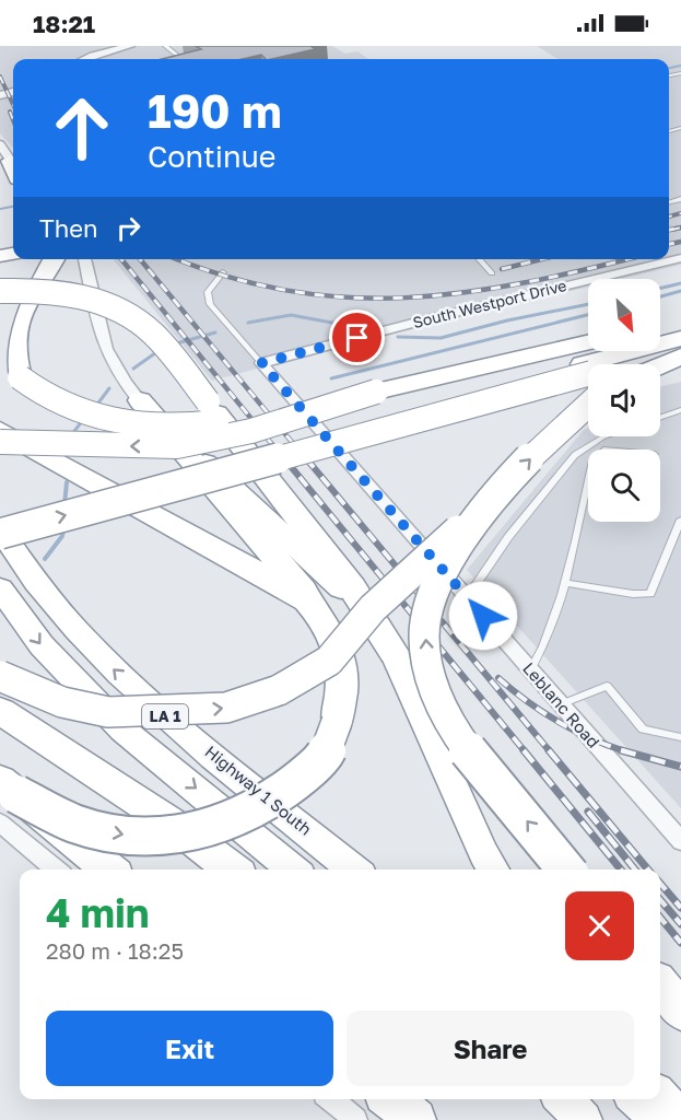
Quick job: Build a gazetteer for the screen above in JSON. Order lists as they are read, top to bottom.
{
  "streets": {
    "highway": ["LA 1", "Highway 1 South"],
    "street": ["South Westport Drive", "Leblanc Road"]
  },
  "crossings": [
    ["South Westport Drive", "Leblanc Road"]
  ],
  "north": "bottom right",
  "page": {
    "status": "18:21",
    "turn": ["190 m", "Continue"],
    "then": "Then",
    "heading": ["4 min", "280 m · 18:25"],
    "buttons": ["Exit", "Share"]
  }
}
